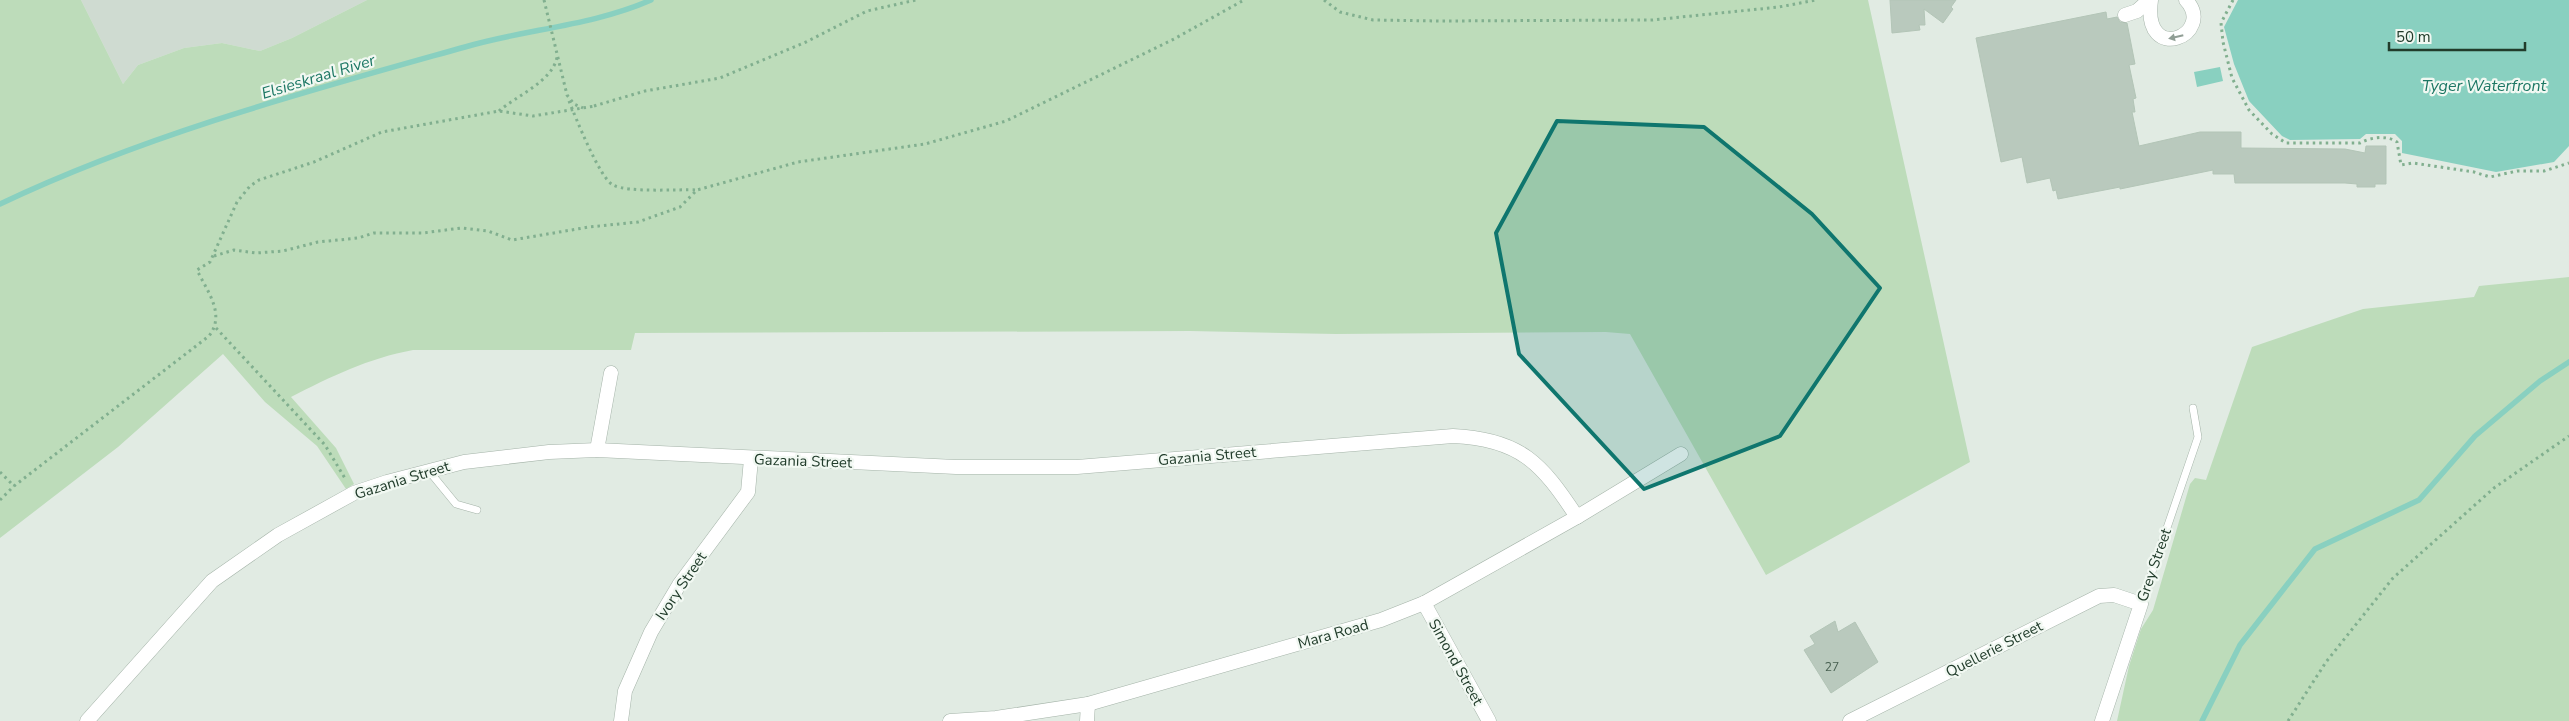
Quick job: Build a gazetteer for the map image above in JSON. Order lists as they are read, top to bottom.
{
  "streets": {
    "street": [
      "Gazania Street",
      "Grey Street",
      "Ivory Street",
      "Mara Road",
      "Quellerie Street",
      "Simond Street"
    ]
  },
  "crossings": [
    ["Gazania Street", "Ivory Street"],
    ["Gazania Street", "Mara Road"],
    ["Grey Street", "Quellerie Street"],
    ["Mara Road", "Simond Street"]
  ],
  "water": ["Elsieskraal River", "Tyger Waterfront"],
  "house_numbers": ["27"],
  "scale_bar": "50 m"
}
